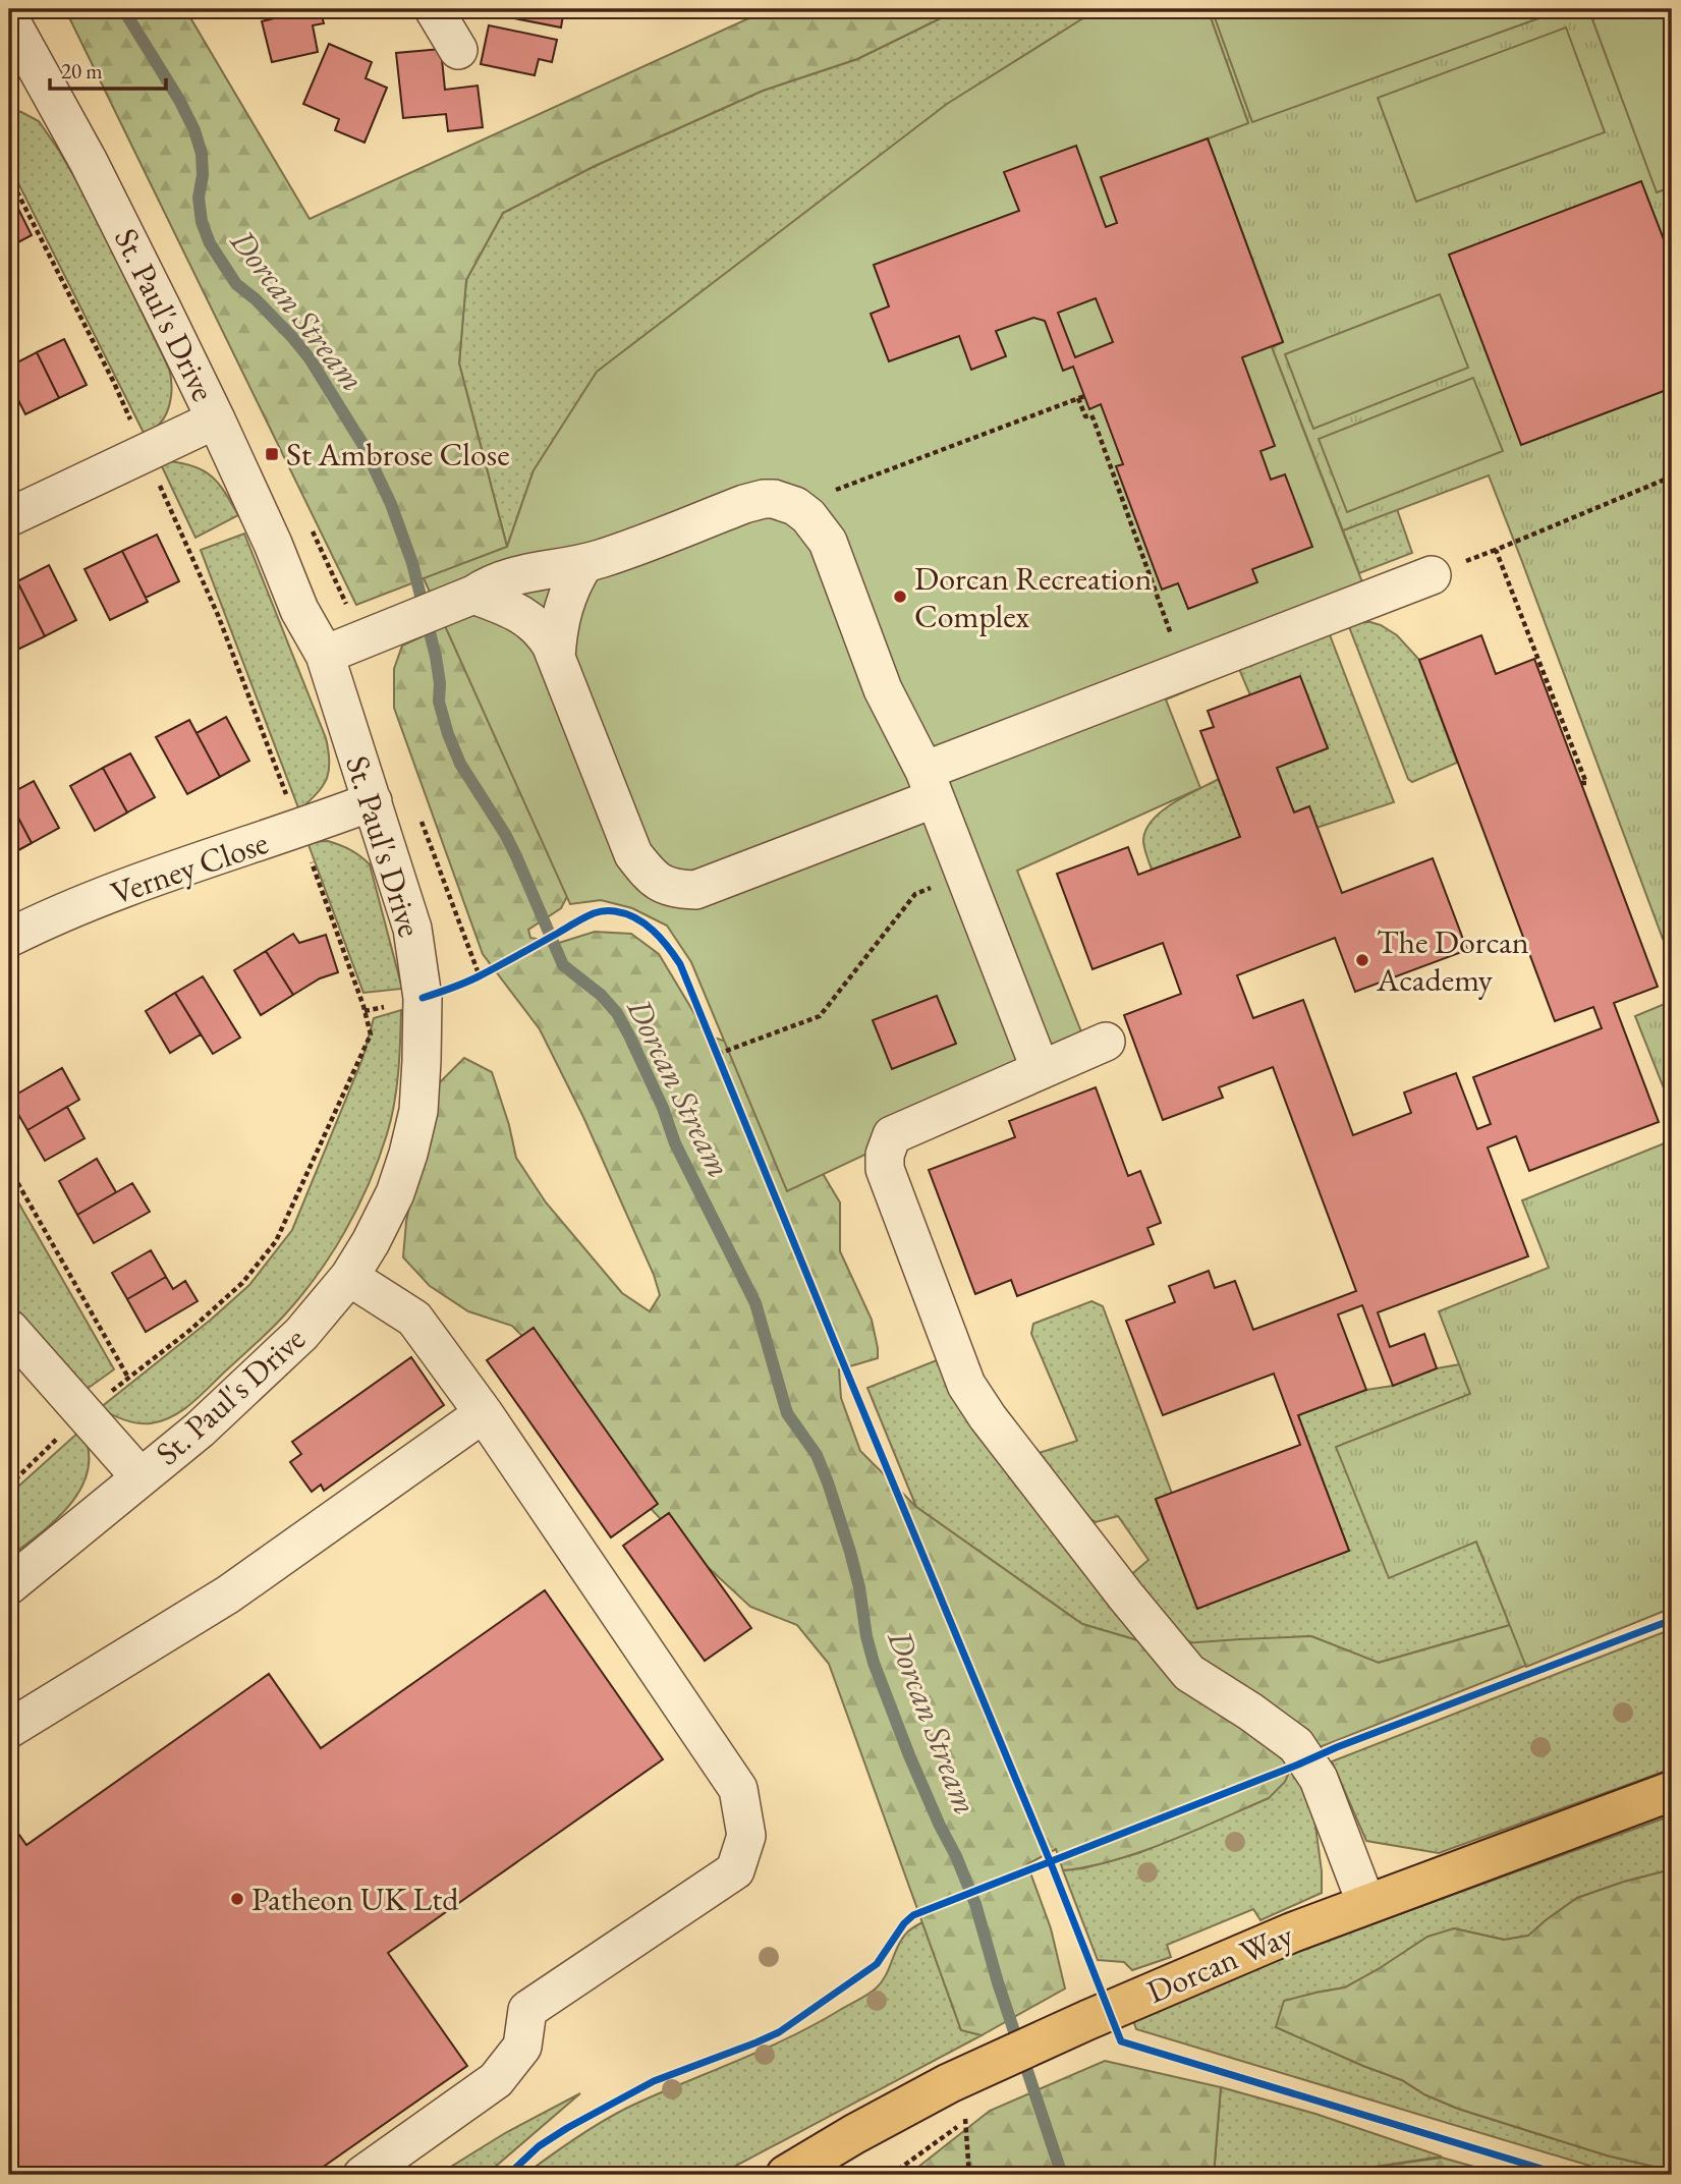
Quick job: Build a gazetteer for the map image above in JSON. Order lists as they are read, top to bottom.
{
  "streets": {
    "main road": ["Dorcan Way"],
    "street": ["St. Paul's Drive", "Verney Close"]
  },
  "crossings": [
    ["St. Paul's Drive", "Verney Close"]
  ],
  "water": ["Dorcan Stream"],
  "places": {
    "transit": ["St Ambrose Close"],
    "other": ["Dorcan Recreation Complex", "The Dorcan Academy", "Patheon UK Ltd"]
  },
  "scale_bar": "20 m"
}
